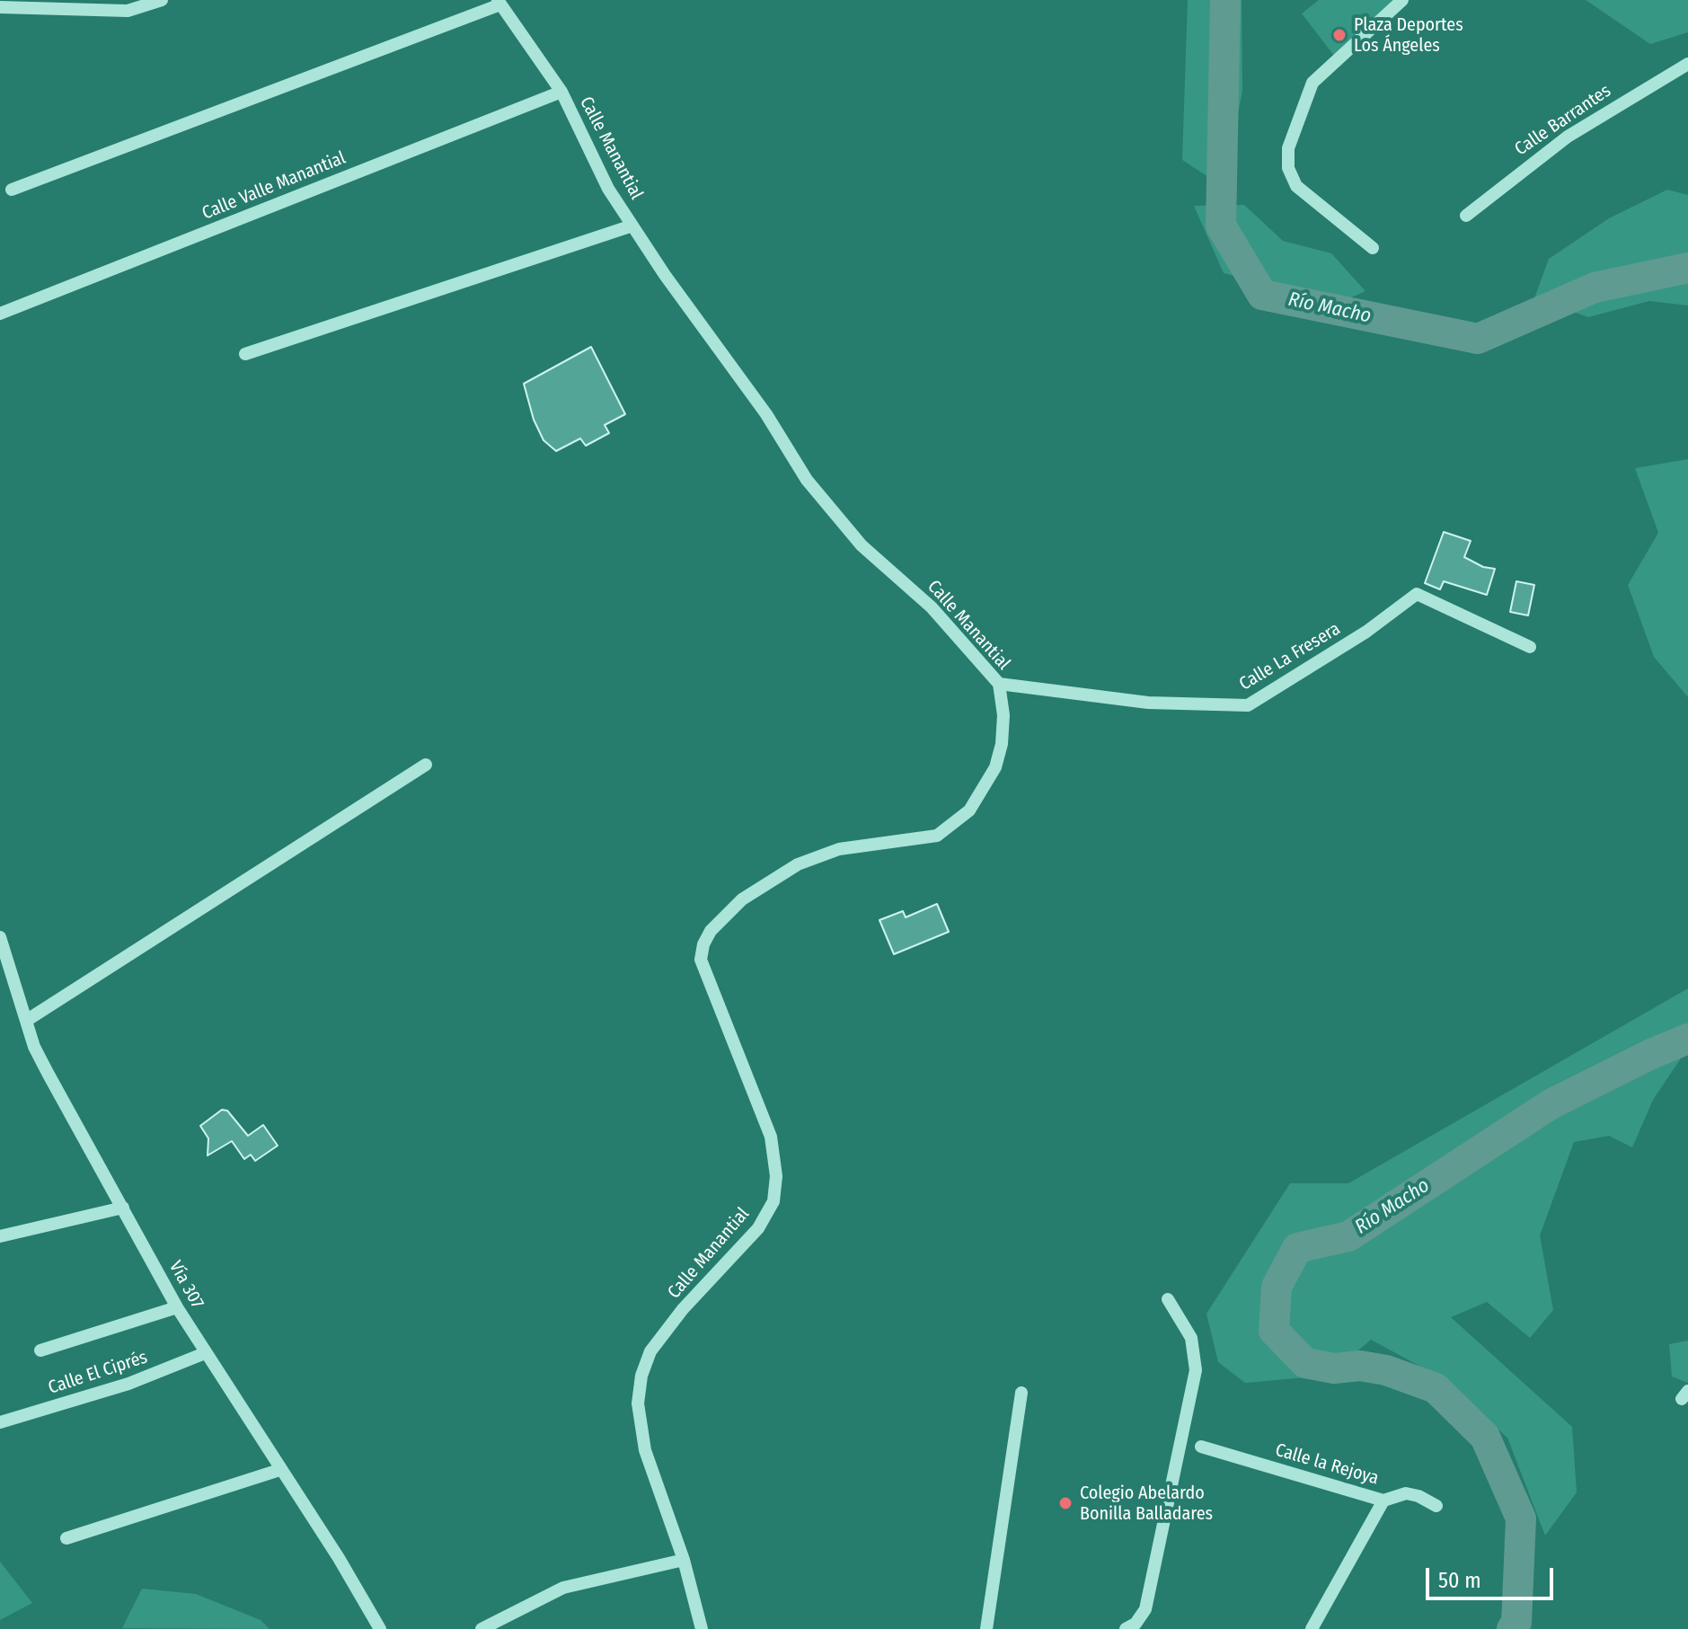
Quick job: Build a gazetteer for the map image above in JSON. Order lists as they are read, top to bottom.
{
  "streets": {
    "street": [
      "Calle Barrantes",
      "Calle Manantial",
      "Calle Valle Manantial",
      "Calle La Fresera",
      "Vía 307",
      "Calle El Ciprés",
      "Calle la Rejoya"
    ]
  },
  "crossings": [
    ["Calle Manantial", "Calle Valle Manantial"],
    ["Calle Manantial", "Calle La Fresera"],
    ["Vía 307", "Calle El Ciprés"]
  ],
  "water": ["Río Macho"],
  "places": ["Plaza Deportes Los Ángeles", "Colegio Abelardo Bonilla Balladares"],
  "scale_bar": "50 m"
}
